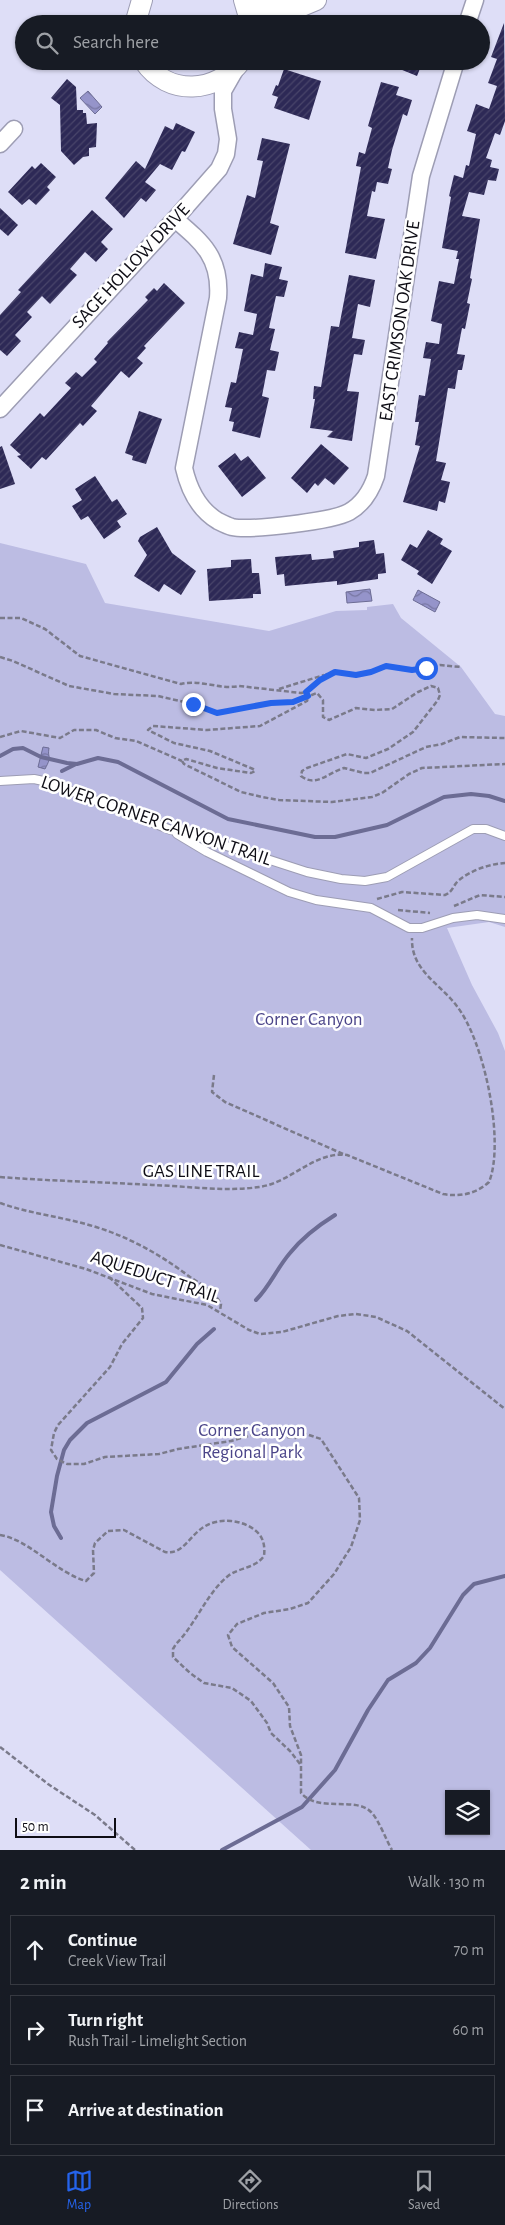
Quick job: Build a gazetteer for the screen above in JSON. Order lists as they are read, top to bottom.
{
  "streets": {
    "street": ["SAGE HOLLOW DRIVE", "EAST CRIMSON OAK DRIVE"],
    "lane": ["LOWER CORNER CANYON TRAIL"],
    "path": ["GAS LINE TRAIL", "AQUEDUCT TRAIL"]
  },
  "crossings": [
    ["SAGE HOLLOW DRIVE", "EAST CRIMSON OAK DRIVE"]
  ],
  "parks": ["Corner Canyon", "Corner Canyon Regional Park"],
  "scale_bar": "50 m",
  "page": {
    "search": "Search here",
    "scale": "50 m",
    "heading": ["2 min", "Walk · 130 m"],
    "list": [
      ["Continue", "Creek View Trail", "70 m"],
      ["Turn right", "Rush Trail - Limelight Section", "60 m"],
      "Arrive at destination"
    ],
    "nav": ["Map", "Directions", "Saved"]
  }
}
